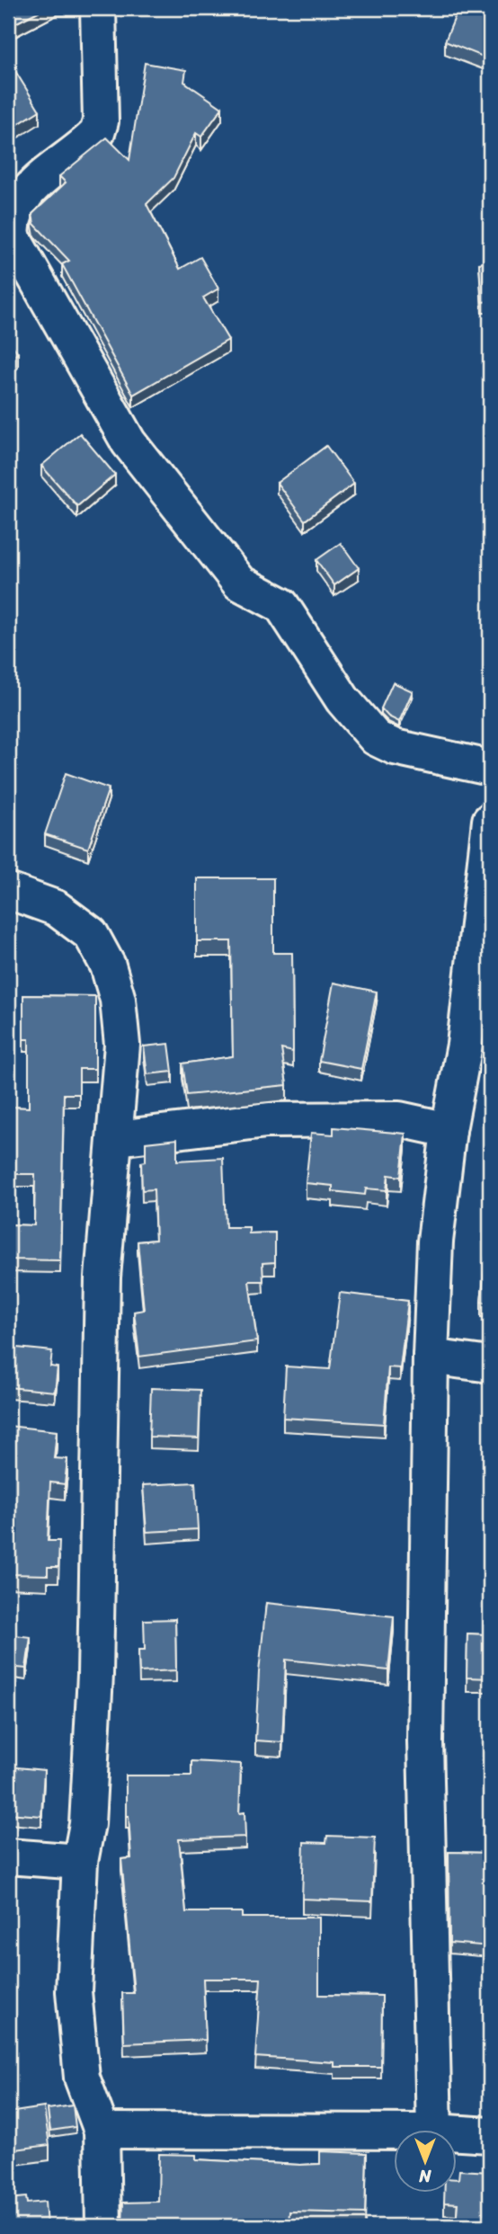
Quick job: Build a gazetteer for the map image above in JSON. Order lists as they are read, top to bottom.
{
  "north": "bottom"
}
